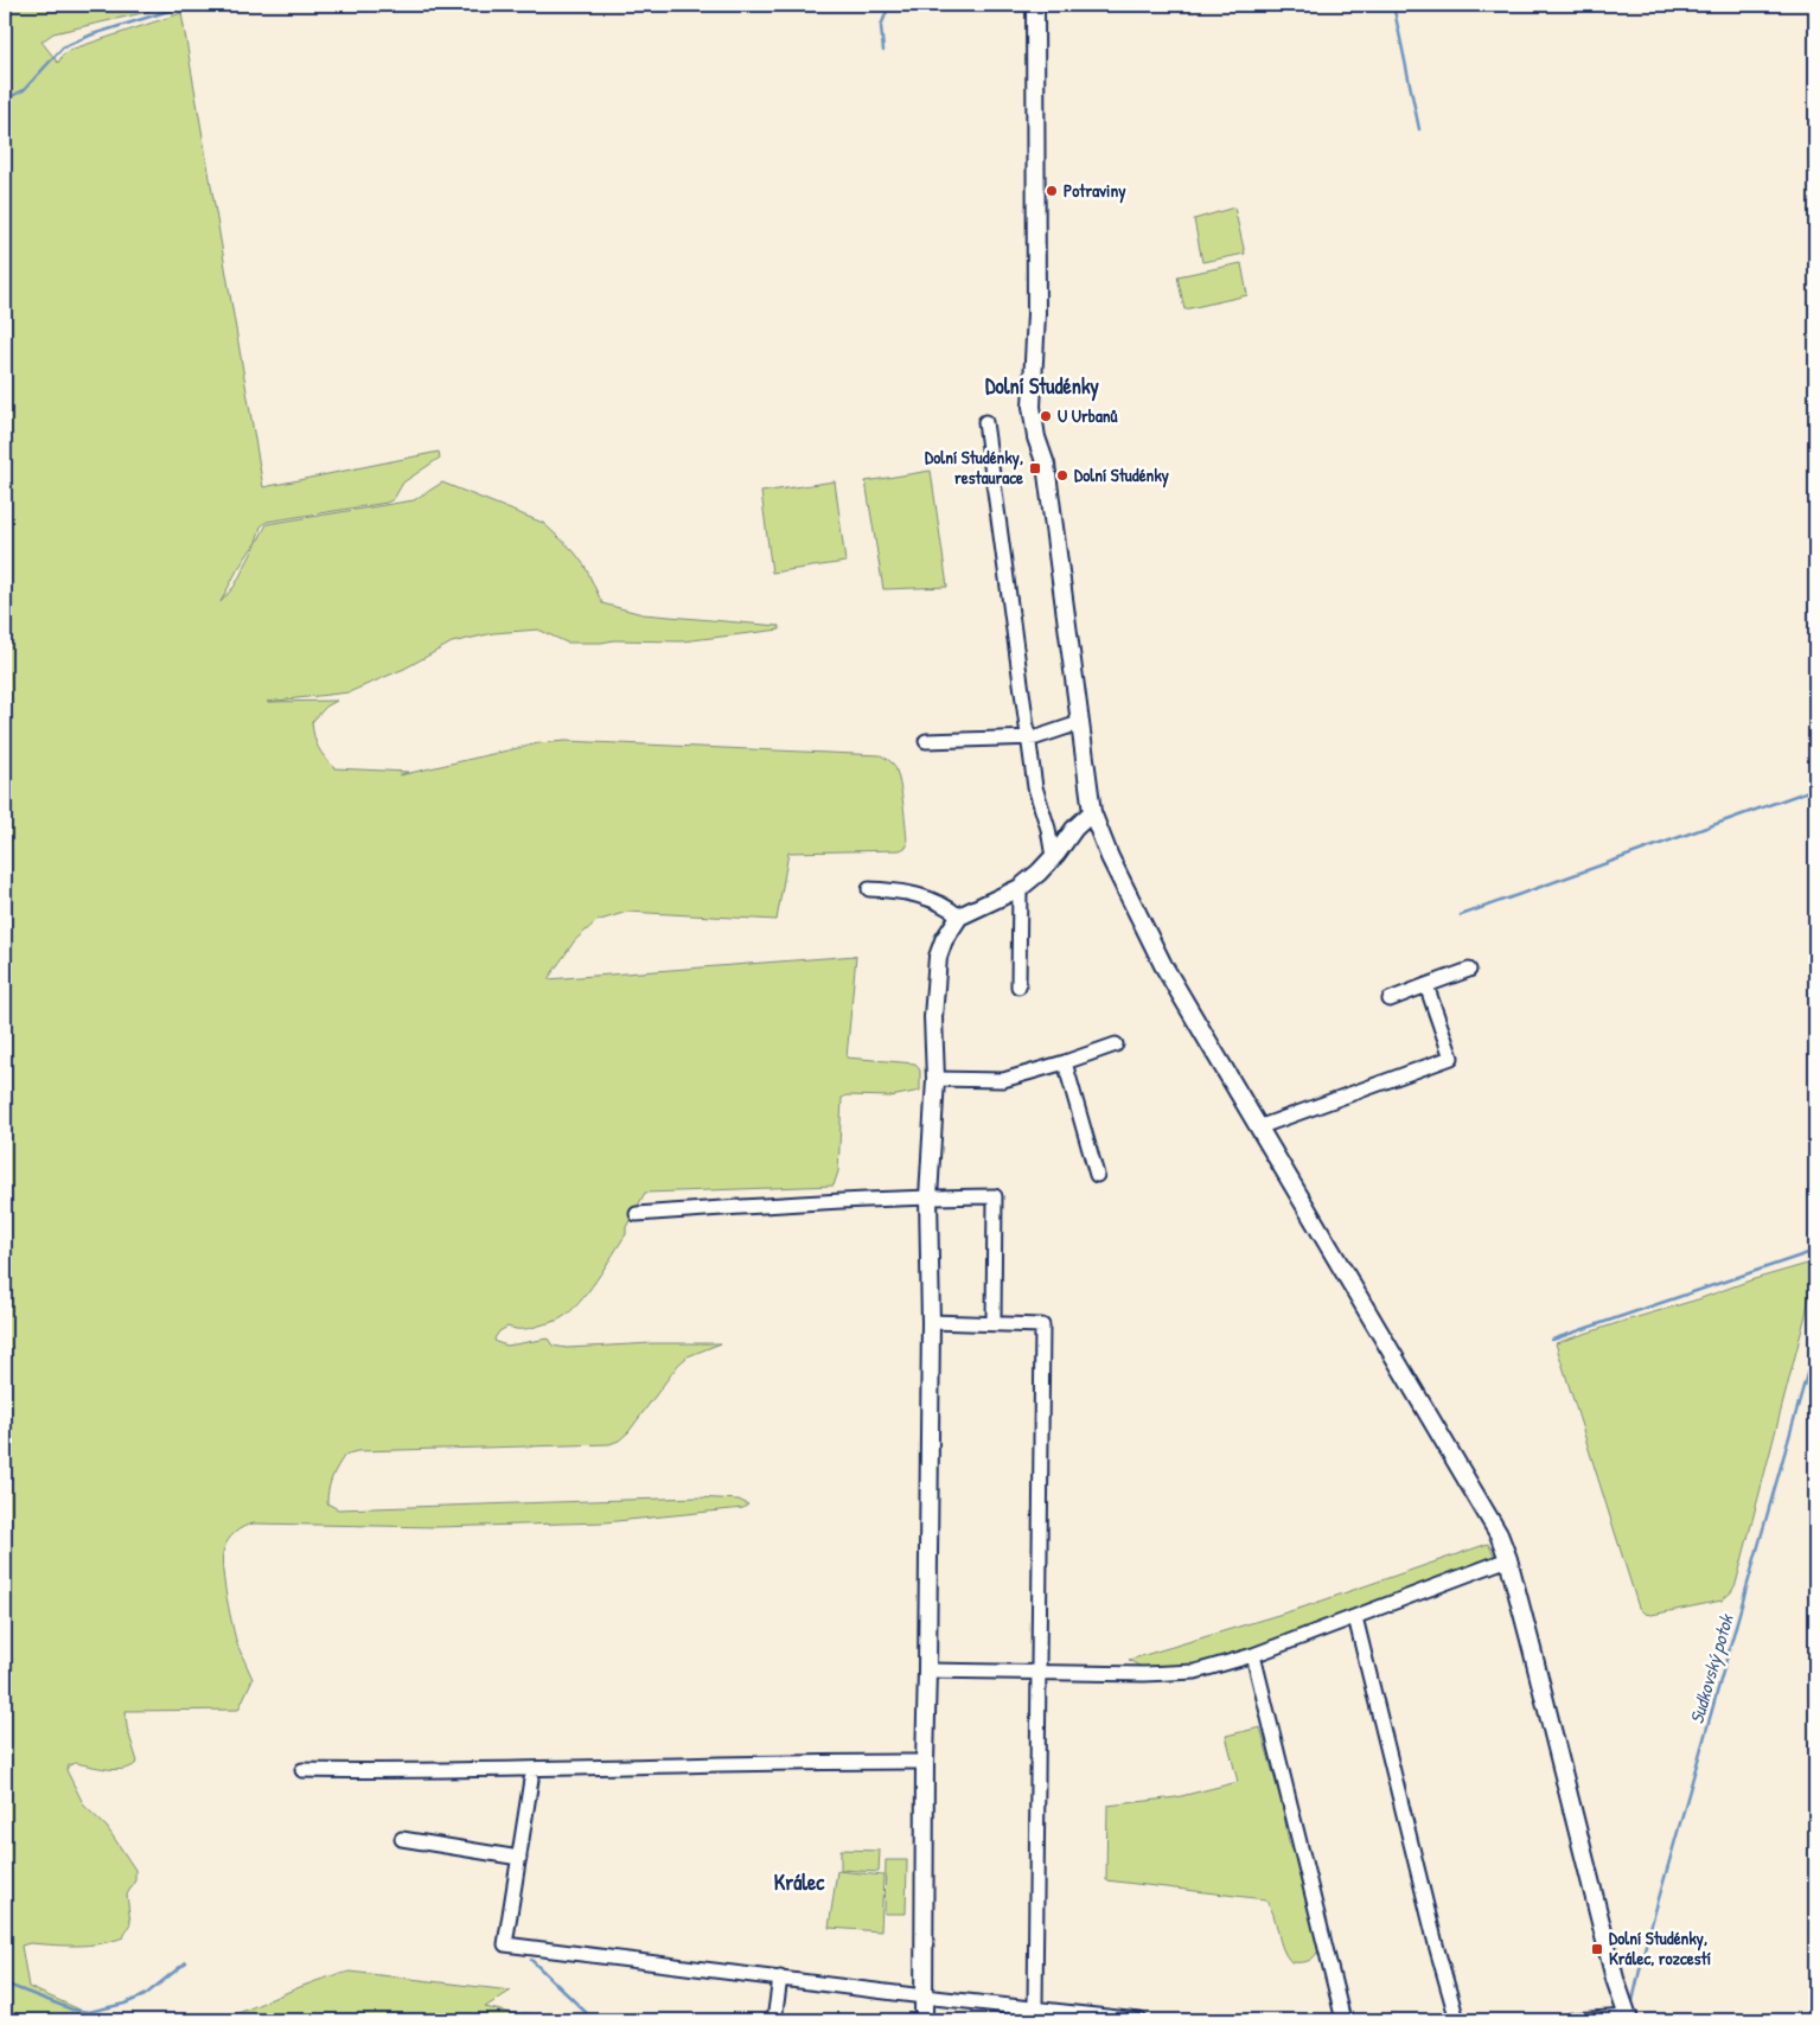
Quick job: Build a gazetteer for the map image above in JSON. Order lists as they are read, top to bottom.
{
  "districts": ["Dolní Studénky", "Králec"],
  "water": ["Sudkovský potok"],
  "places": {
    "other": ["Potraviny", "U Urbanů", "Dolní Studénky"],
    "transit": ["Dolní Studénky, restaurace", "Dolní Studénky, Králec, rozcestí"]
  }
}
